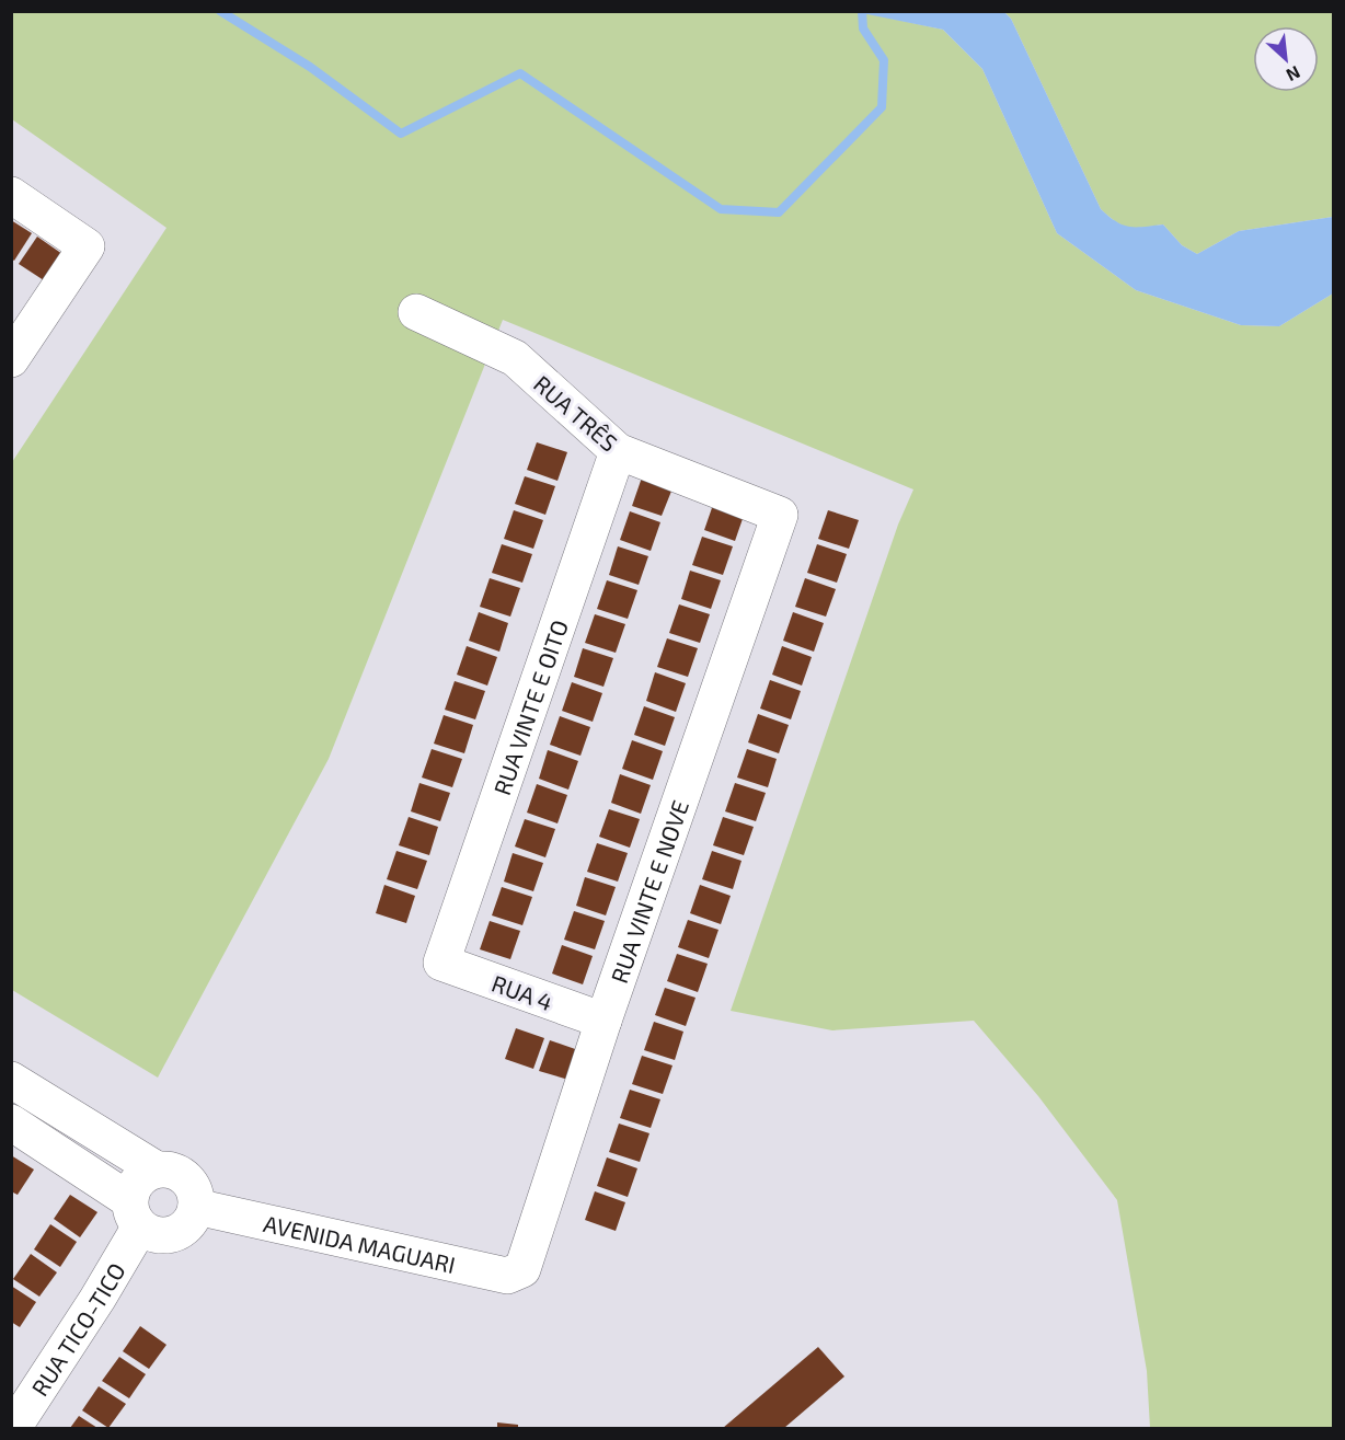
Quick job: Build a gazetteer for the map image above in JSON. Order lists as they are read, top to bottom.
{
  "streets": {
    "street": [
      "RUA TRÊS",
      "RUA VINTE E OITO",
      "RUA VINTE E NOVE",
      "RUA 4",
      "AVENIDA MAGUARI",
      "RUA TICO-TICO"
    ]
  },
  "crossings": [
    ["RUA TRÊS", "RUA VINTE E OITO"],
    ["RUA TRÊS", "RUA VINTE E NOVE"],
    ["RUA VINTE E OITO", "RUA 4"],
    ["RUA VINTE E NOVE", "RUA 4"],
    ["RUA VINTE E NOVE", "AVENIDA MAGUARI"],
    ["AVENIDA MAGUARI", "RUA TICO-TICO"]
  ],
  "north": "bottom right"
}
